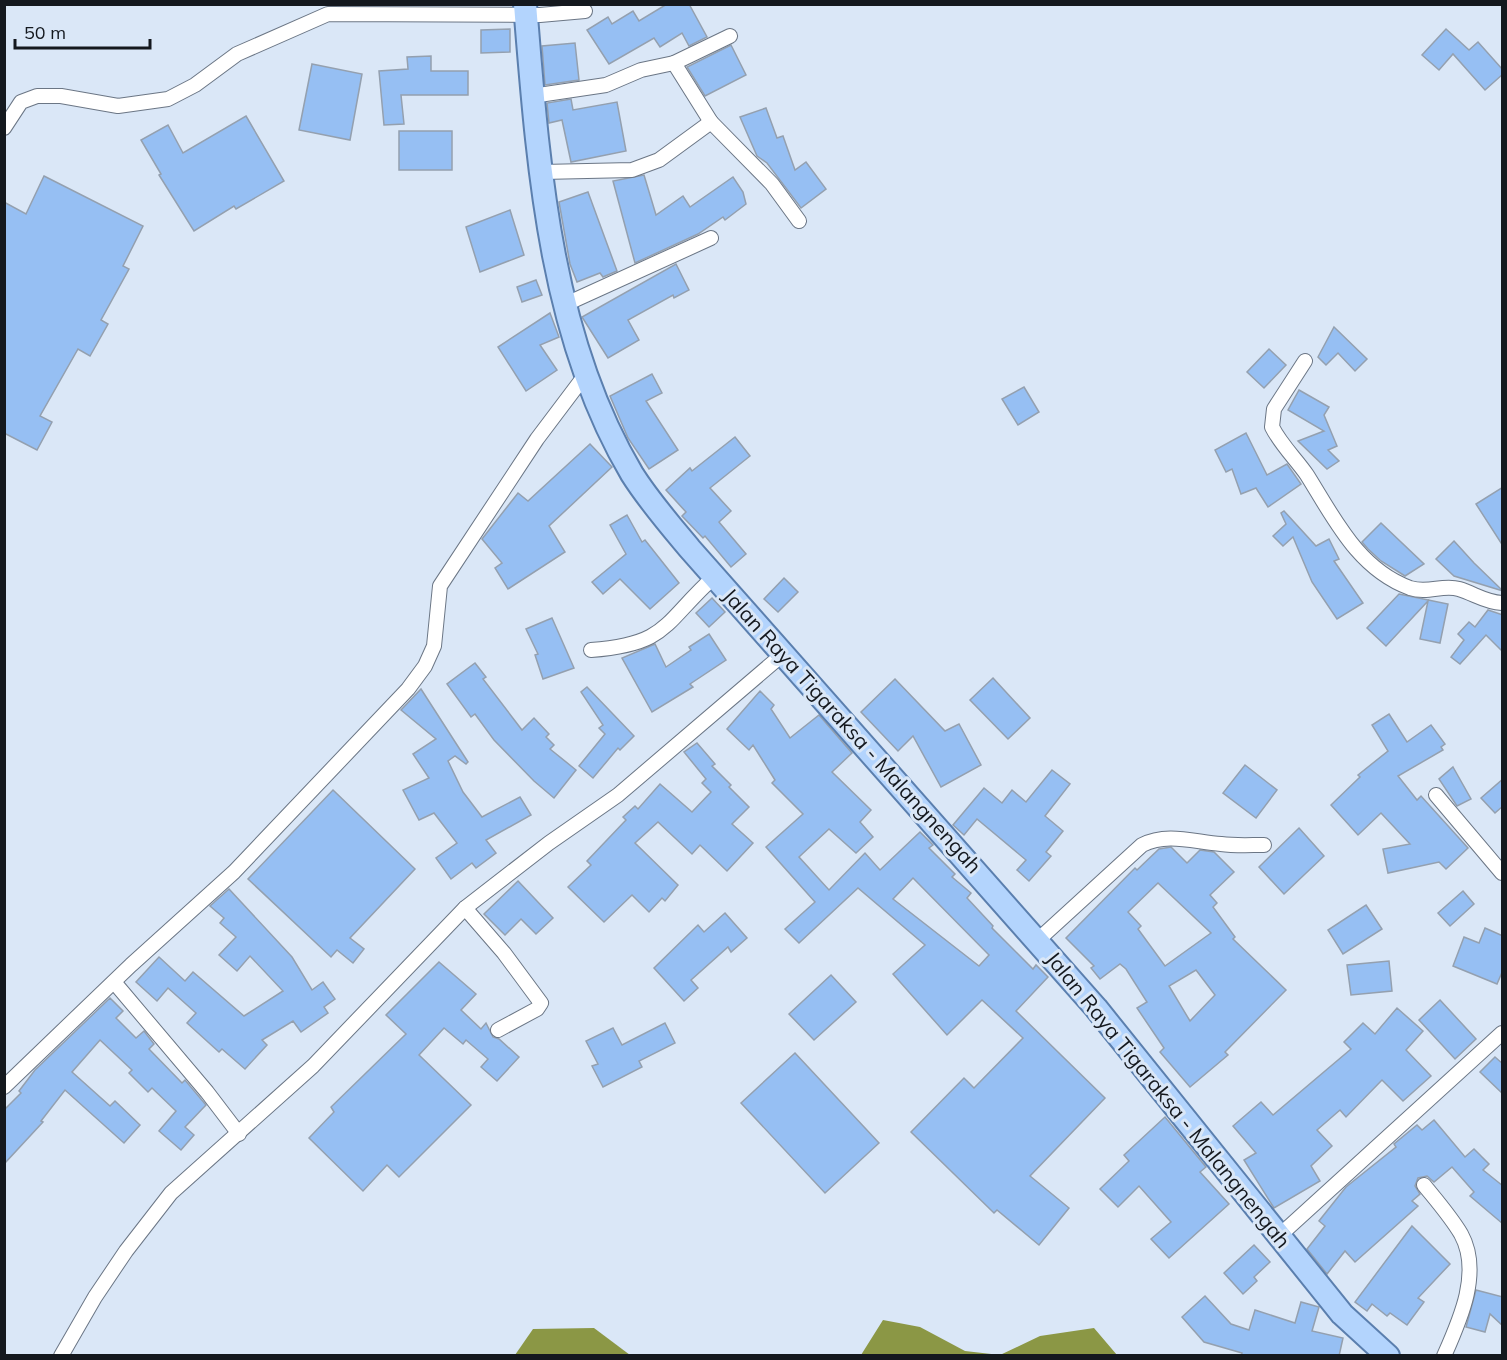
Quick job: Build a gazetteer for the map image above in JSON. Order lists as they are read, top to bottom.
{
  "streets": {
    "main road": ["Jalan Raya Tigaraksa - Malangnengah"]
  },
  "scale_bar": "50 m"
}
